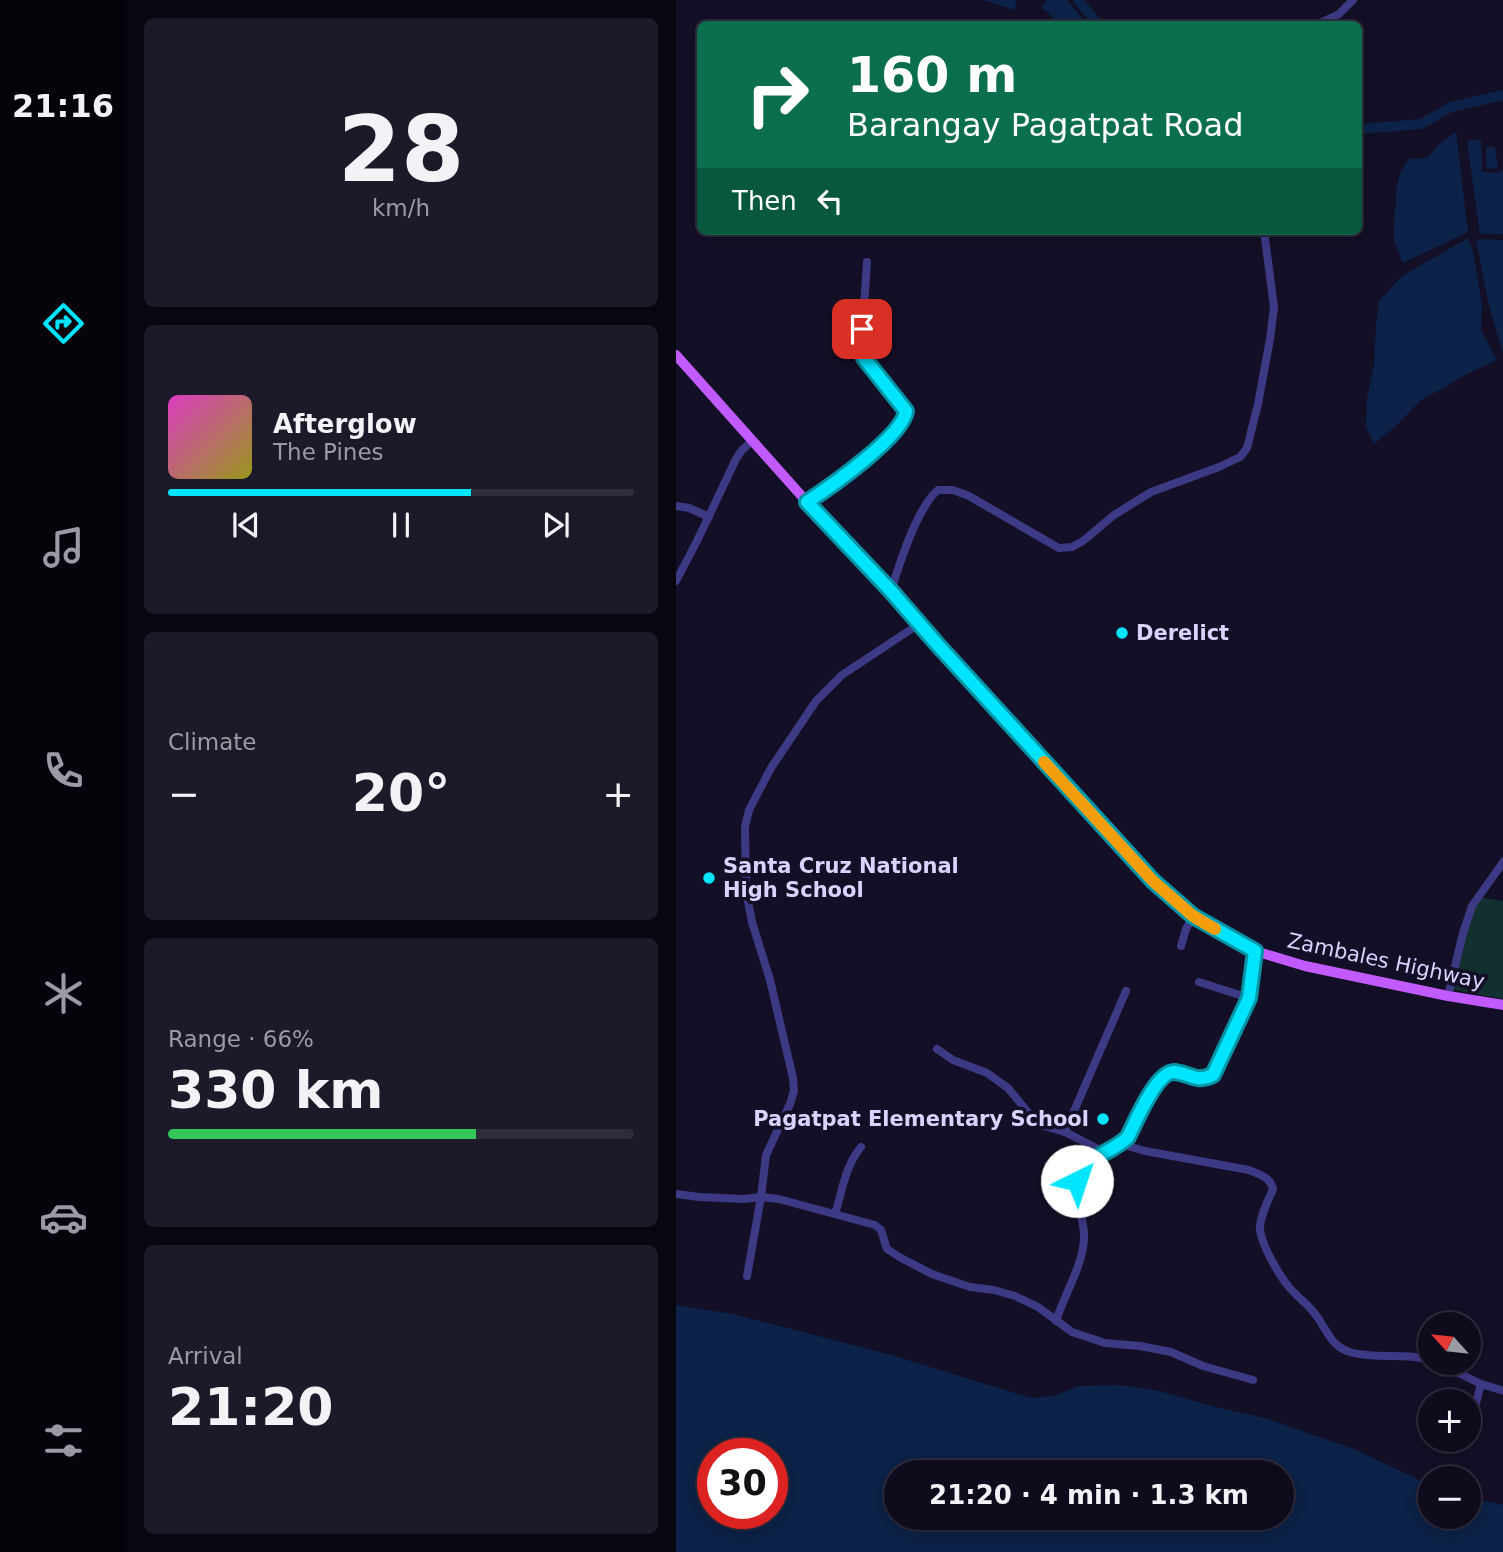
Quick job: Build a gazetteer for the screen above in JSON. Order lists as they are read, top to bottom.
{
  "streets": {
    "main road": ["Zambales Highway"]
  },
  "places": ["Derelict", "Santa Cruz National High School", "Pagatpat Elementary School"],
  "north": "top left",
  "page": {
    "tabs": "21:16",
    "tile": [
      ["28", "km/h"],
      "Climate",
      ["Range · 66%", "330 km"],
      ["Arrival", "21:20"]
    ],
    "turn": ["160 m", "Barangay Pagatpat Road"],
    "then": "Then",
    "song": ["Afterglow", "The Pines"],
    "heat": ["−", "20°", "+"],
    "map_buttons": ["+", "−"],
    "limit": "30",
    "trip": "21:20 · 4 min · 1.3 km"
  }
}
